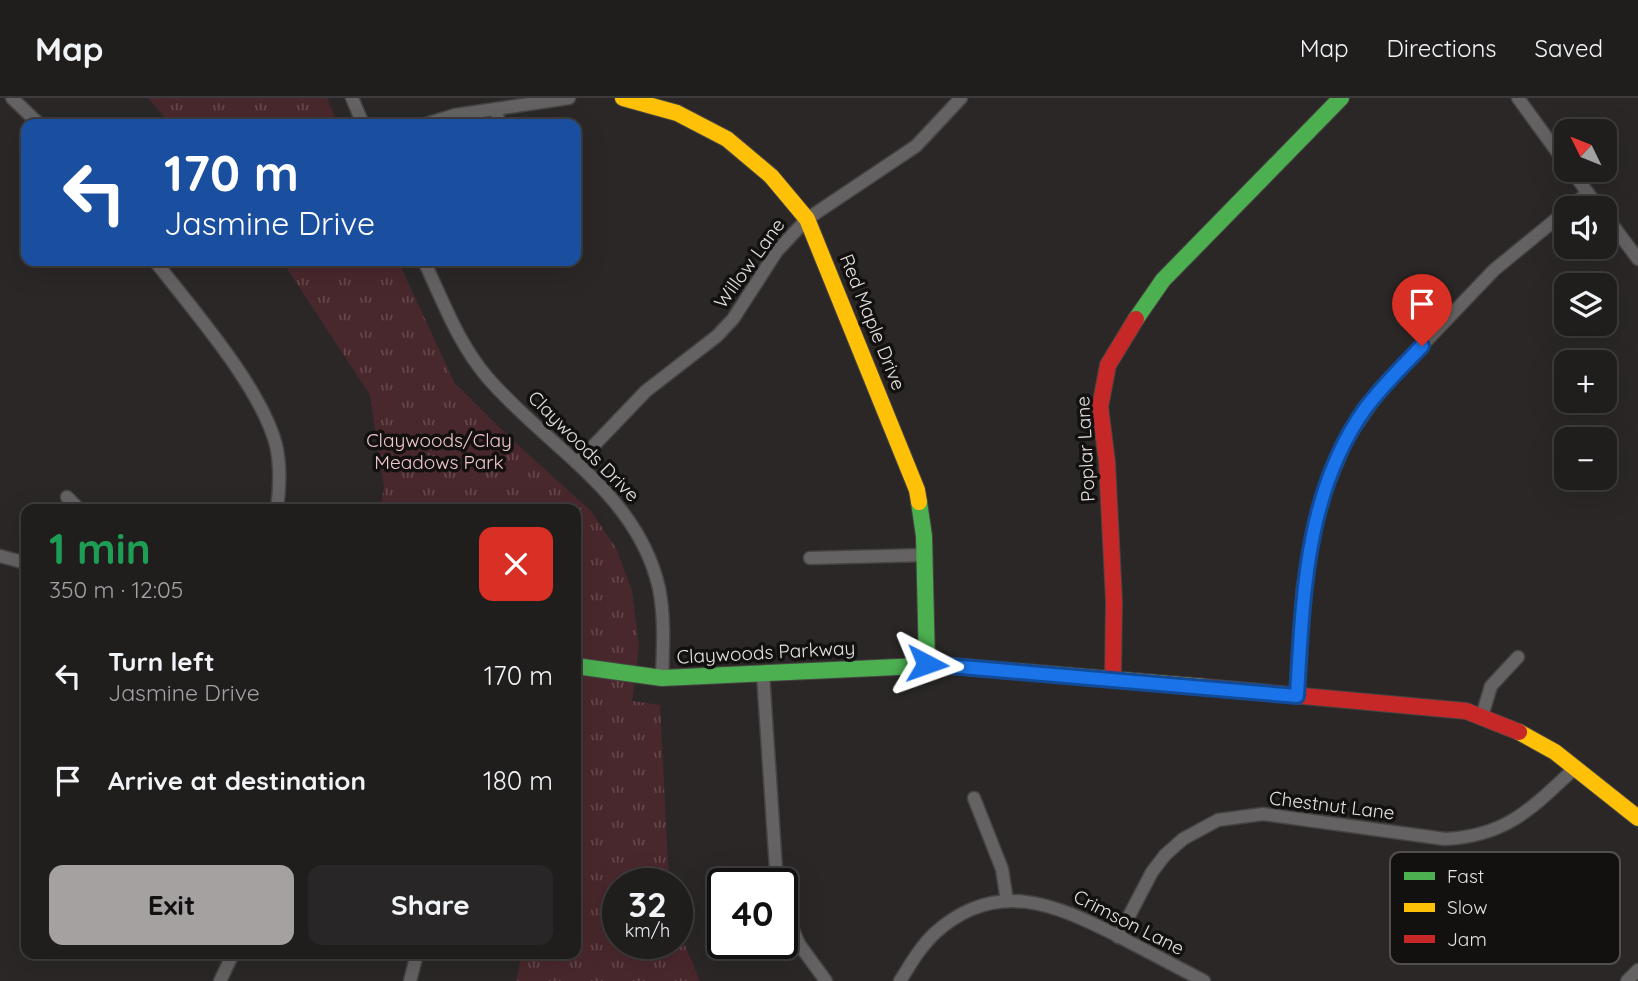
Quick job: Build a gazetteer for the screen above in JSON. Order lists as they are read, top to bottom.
{
  "streets": {
    "street": [
      "Willow Lane",
      "Red Maple Drive",
      "Claywoods Drive",
      "Poplar Lane",
      "Claywoods Parkway",
      "Chestnut Lane",
      "Crimson Lane"
    ]
  },
  "crossings": [
    ["Willow Lane", "Red Maple Drive"],
    ["Willow Lane", "Claywoods Drive"],
    ["Red Maple Drive", "Claywoods Parkway"],
    ["Claywoods Drive", "Claywoods Parkway"],
    ["Poplar Lane", "Claywoods Parkway"],
    ["Claywoods Parkway", "Chestnut Lane"],
    ["Chestnut Lane", "Crimson Lane"]
  ],
  "parks": ["Claywoods/Clay Meadows Park"],
  "legend": ["Fast", "Slow", "Jam"],
  "north": "top left",
  "page": {
    "header": "Map",
    "nav": ["Map", "Directions", "Saved"],
    "map_buttons": ["+", "−"],
    "turn": ["170 m", "Jasmine Drive"],
    "heading": ["1 min", "350 m · 12:05"],
    "list": [
      {
        "name": "Turn left",
        "note": "Jasmine Drive",
        "value": "170 m"
      },
      {
        "name": "Arrive at destination",
        "value": "180 m"
      }
    ],
    "buttons": ["Exit", "Share"],
    "speed": "32 km/h",
    "limit": "40"
  }
}
